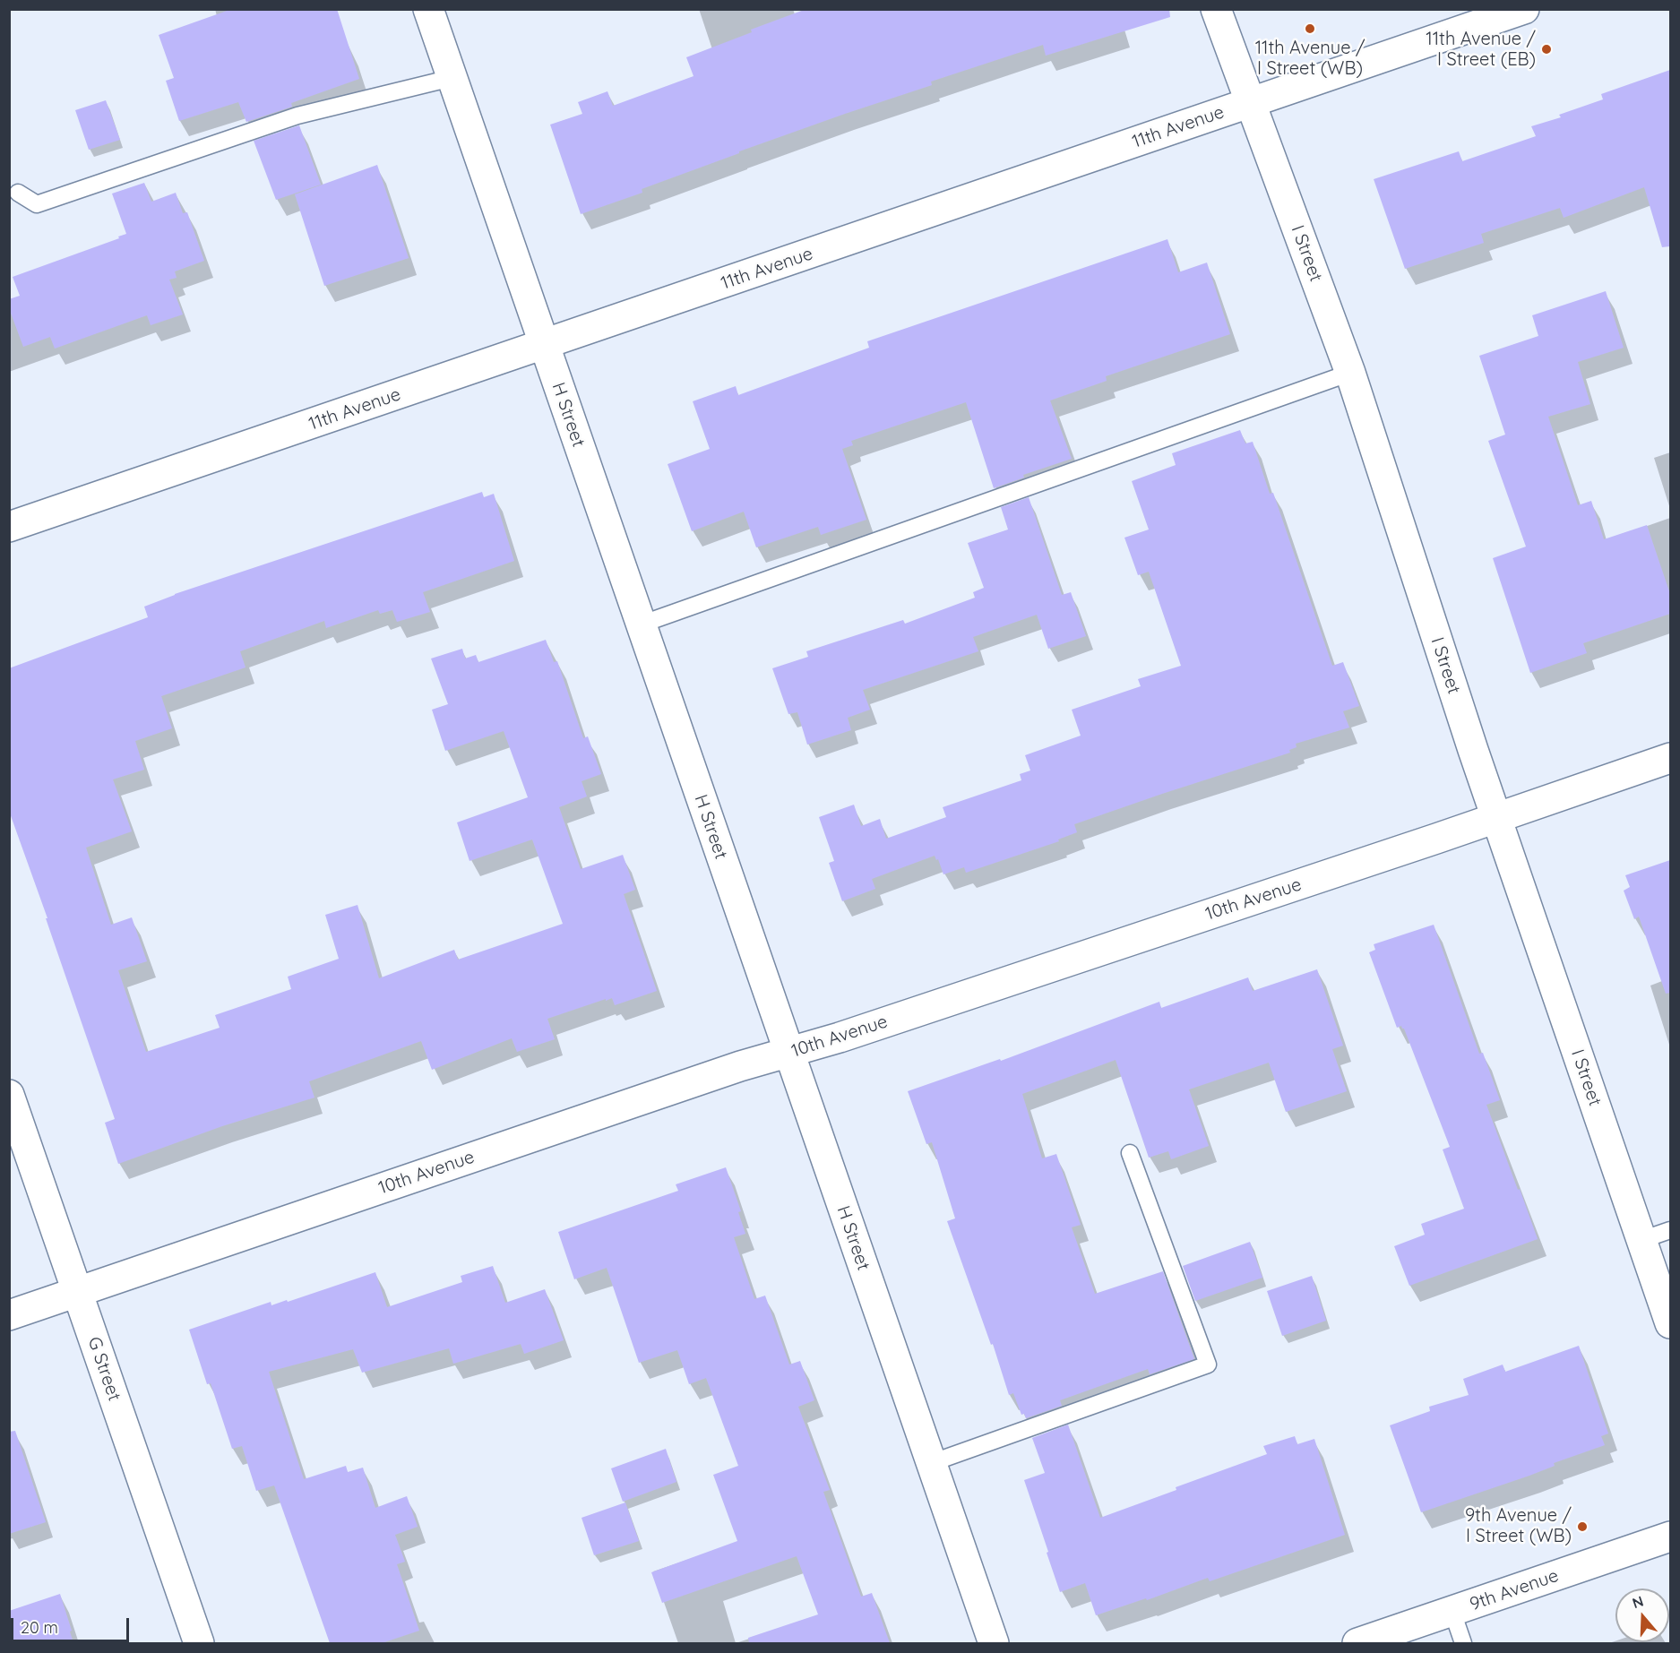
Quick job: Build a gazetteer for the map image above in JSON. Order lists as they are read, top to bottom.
{
  "streets": {
    "street": [
      "11th Avenue",
      "I Street",
      "H Street",
      "10th Avenue",
      "G Street",
      "9th Avenue"
    ]
  },
  "crossings": [
    ["11th Avenue", "I Street"],
    ["11th Avenue", "H Street"],
    ["I Street", "10th Avenue"],
    ["H Street", "10th Avenue"],
    ["10th Avenue", "G Street"]
  ],
  "places": ["11th Avenue / I Street (WB)", "11th Avenue / I Street (EB)", "9th Avenue / I Street (WB)"],
  "scale_bar": "20 m",
  "north": "top"
}
